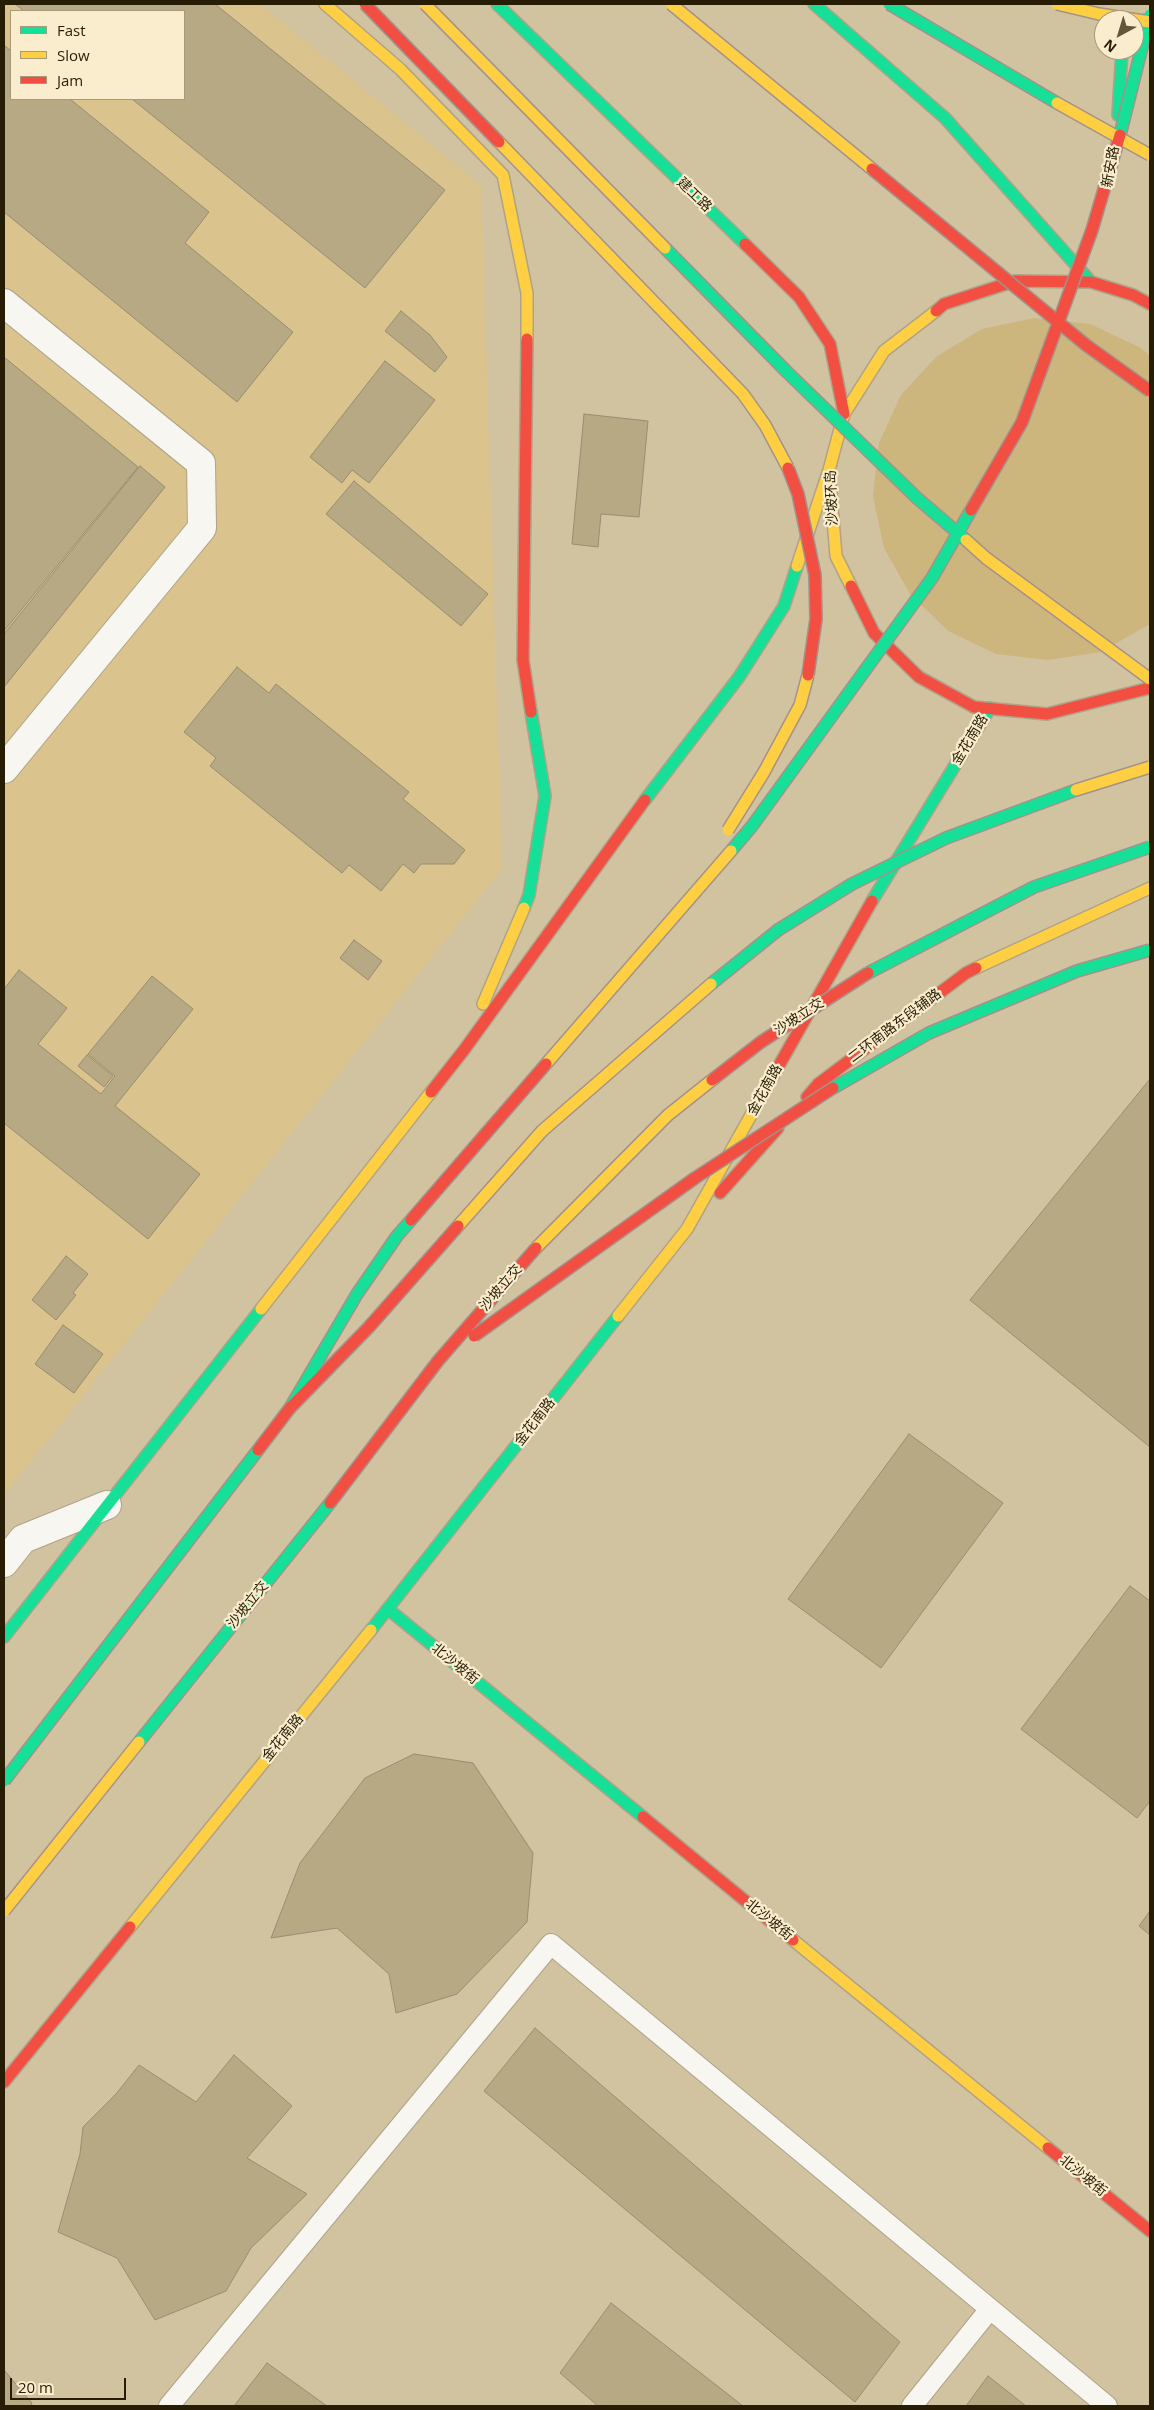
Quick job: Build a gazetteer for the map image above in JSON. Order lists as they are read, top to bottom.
{
  "streets": {
    "main road": [
      "新安路",
      "建工路",
      "沙坡环岛",
      "金花南路",
      "沙坡立交",
      "二环南路东段辅路",
      "北沙坡街"
    ]
  },
  "crossings": [
    ["新安路", "沙坡环岛"],
    ["建工路", "沙坡环岛"],
    ["沙坡环岛", "金花南路"],
    ["金花南路", "二环南路东段辅路"],
    ["金花南路", "北沙坡街"]
  ],
  "legend": ["Fast", "Slow", "Jam"],
  "scale_bar": "20 m",
  "north": "bottom left"
}
